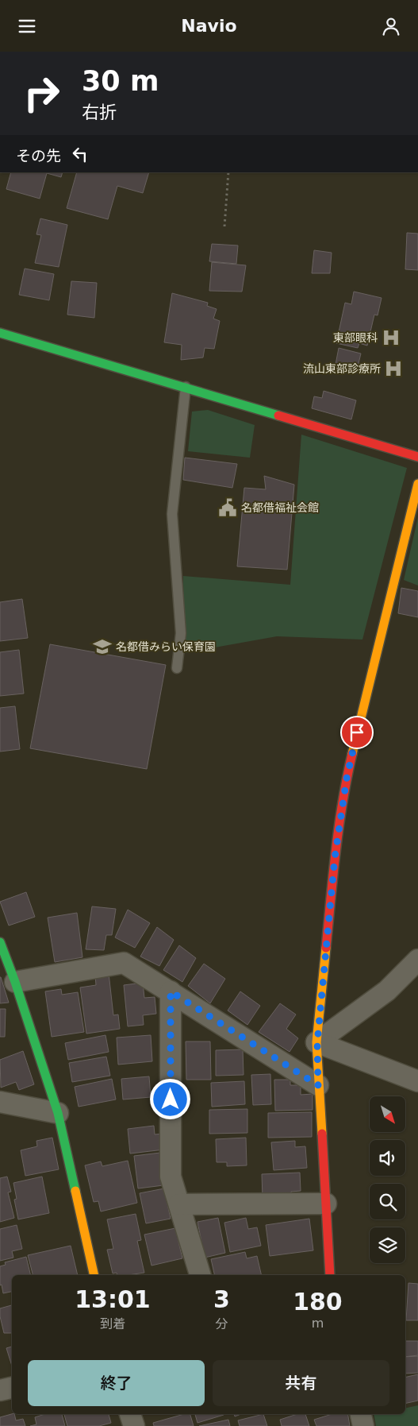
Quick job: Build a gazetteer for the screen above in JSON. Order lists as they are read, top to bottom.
{
  "places": {
    "hospital": ["東部眼科", "流山東部診療所"],
    "public building": ["名都借福祉会館"],
    "school or university": ["名都借みらい保育園"]
  },
  "north": "bottom right",
  "page": {
    "header": "Navio",
    "turn": ["30 m", "右折"],
    "then": "その先",
    "eta": [
      "13:01",
      "到着",
      "3",
      "分",
      "180",
      "m"
    ],
    "buttons": ["終了", "共有"]
  }
}
